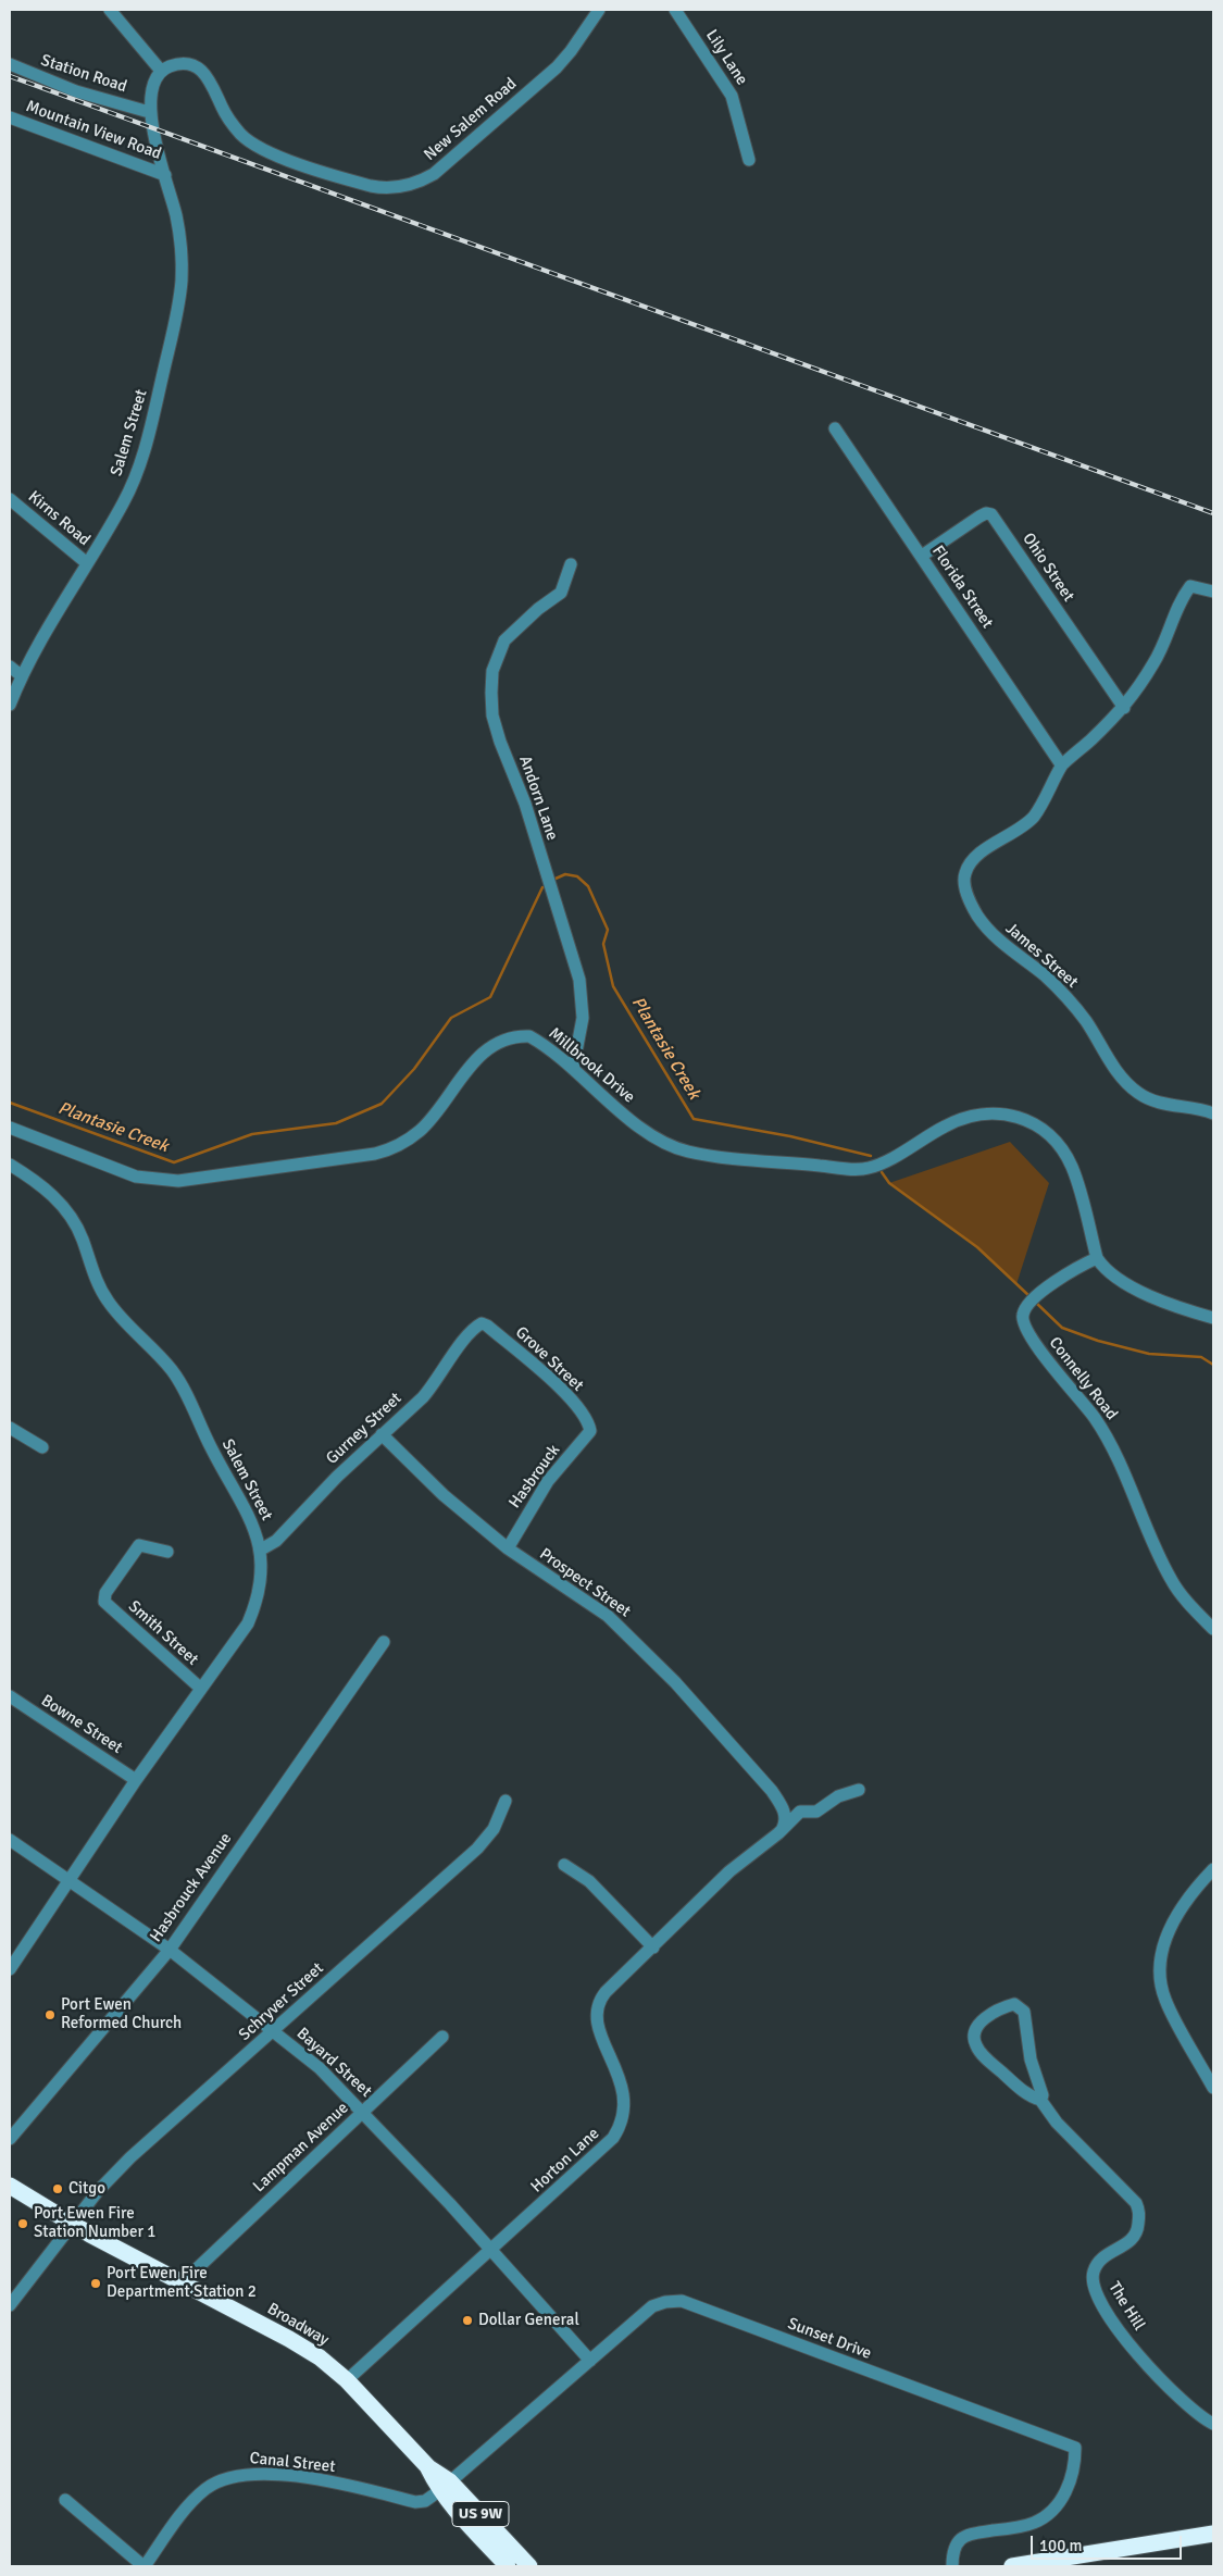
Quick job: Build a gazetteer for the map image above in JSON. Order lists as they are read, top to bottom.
{
  "streets": {
    "highway": ["Broadway", "US 9W"],
    "street": [
      "Lily Lane",
      "Station Road",
      "New Salem Road",
      "Mountain View Road",
      "Salem Street",
      "Kirns Road",
      "Ohio Street",
      "Florida Street",
      "Andorn Lane",
      "James Street",
      "Millbrook Drive",
      "Grove Street",
      "Connelly Road",
      "Gurney Street",
      "Hasbrouck",
      "Prospect Street",
      "Smith Street",
      "Bowne Street",
      "Hasbrouck Avenue",
      "Schryver Street",
      "Bayard Street",
      "Lampman Avenue",
      "Horton Lane",
      "The Hill",
      "Sunset Drive",
      "Canal Street"
    ]
  },
  "crossings": [
    ["Mountain View Road", "Salem Street"],
    ["Salem Street", "Kirns Road"],
    ["Salem Street", "Gurney Street"],
    ["Salem Street", "Smith Street"],
    ["Salem Street", "Bowne Street"],
    ["Salem Street", "Bayard Street"],
    ["Ohio Street", "Florida Street"],
    ["Ohio Street", "James Street"],
    ["Florida Street", "James Street"],
    ["Andorn Lane", "Millbrook Drive"],
    ["Millbrook Drive", "Connelly Road"],
    ["Grove Street", "Gurney Street"],
    ["Grove Street", "Hasbrouck"],
    ["Gurney Street", "Prospect Street"],
    ["Hasbrouck", "Prospect Street"],
    ["Prospect Street", "Horton Lane"],
    ["Hasbrouck Avenue", "Bayard Street"],
    ["Schryver Street", "Bayard Street"],
    ["Schryver Street", "Broadway"],
    ["Bayard Street", "Lampman Avenue"],
    ["Bayard Street", "Horton Lane"],
    ["Bayard Street", "Sunset Drive"],
    ["Lampman Avenue", "Broadway"],
    ["Horton Lane", "Broadway"],
    ["Broadway", "Sunset Drive"],
    ["Broadway", "Canal Street"],
    ["Sunset Drive", "Canal Street"]
  ],
  "water": ["Plantasie Creek"],
  "places": [
    "Port Ewen Reformed Church",
    "Citgo",
    "Port Ewen Fire Station Number 1",
    "Port Ewen Fire Department Station 2",
    "Dollar General"
  ],
  "scale_bar": "100 m"
}
